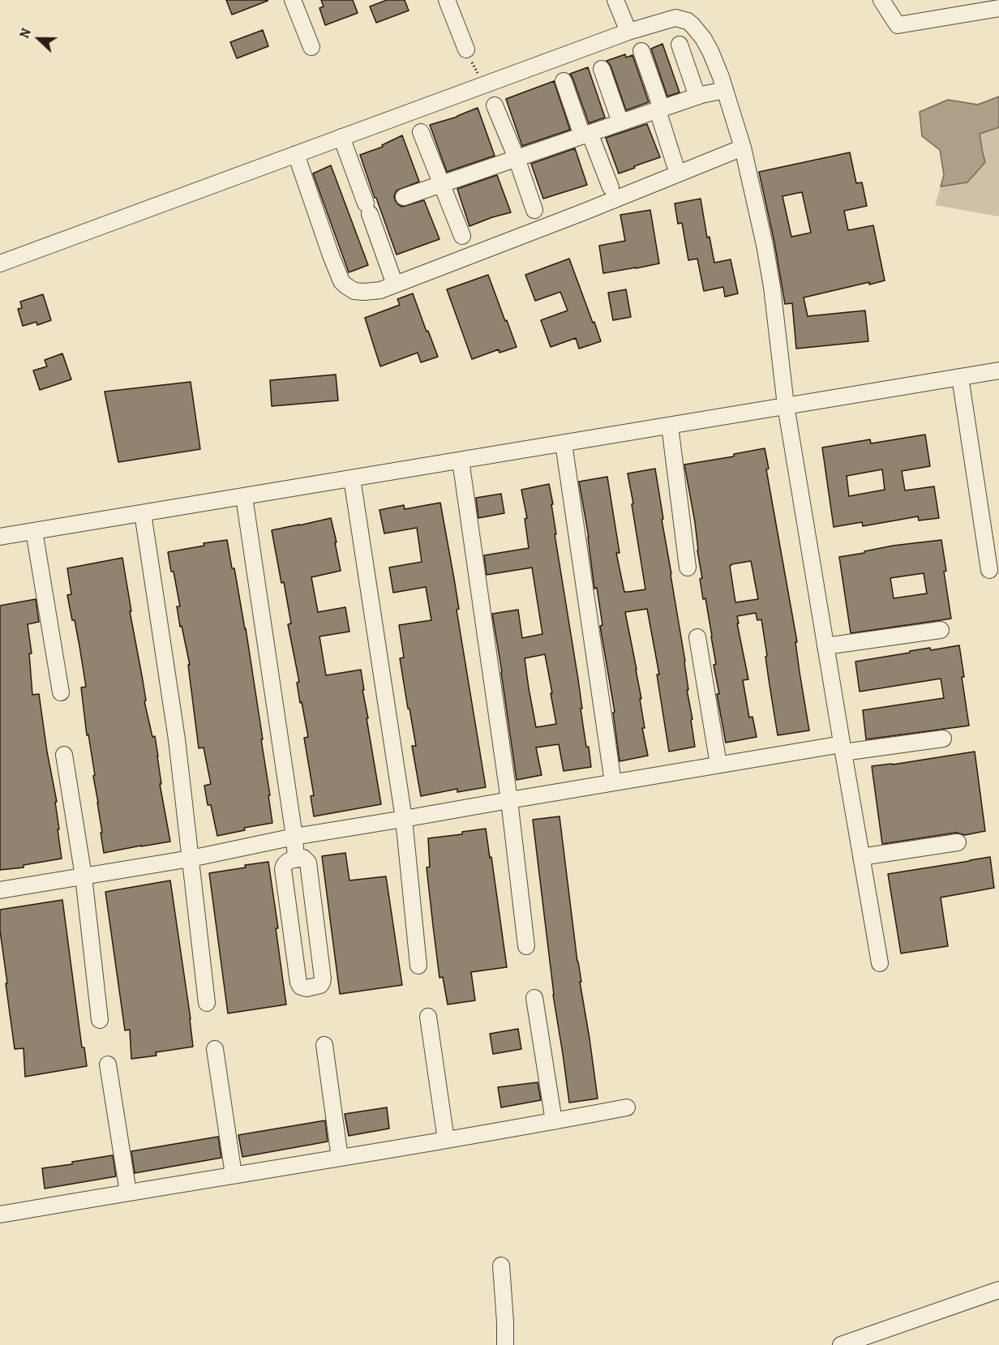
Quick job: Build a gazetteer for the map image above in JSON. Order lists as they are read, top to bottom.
{
  "north": "left"
}
